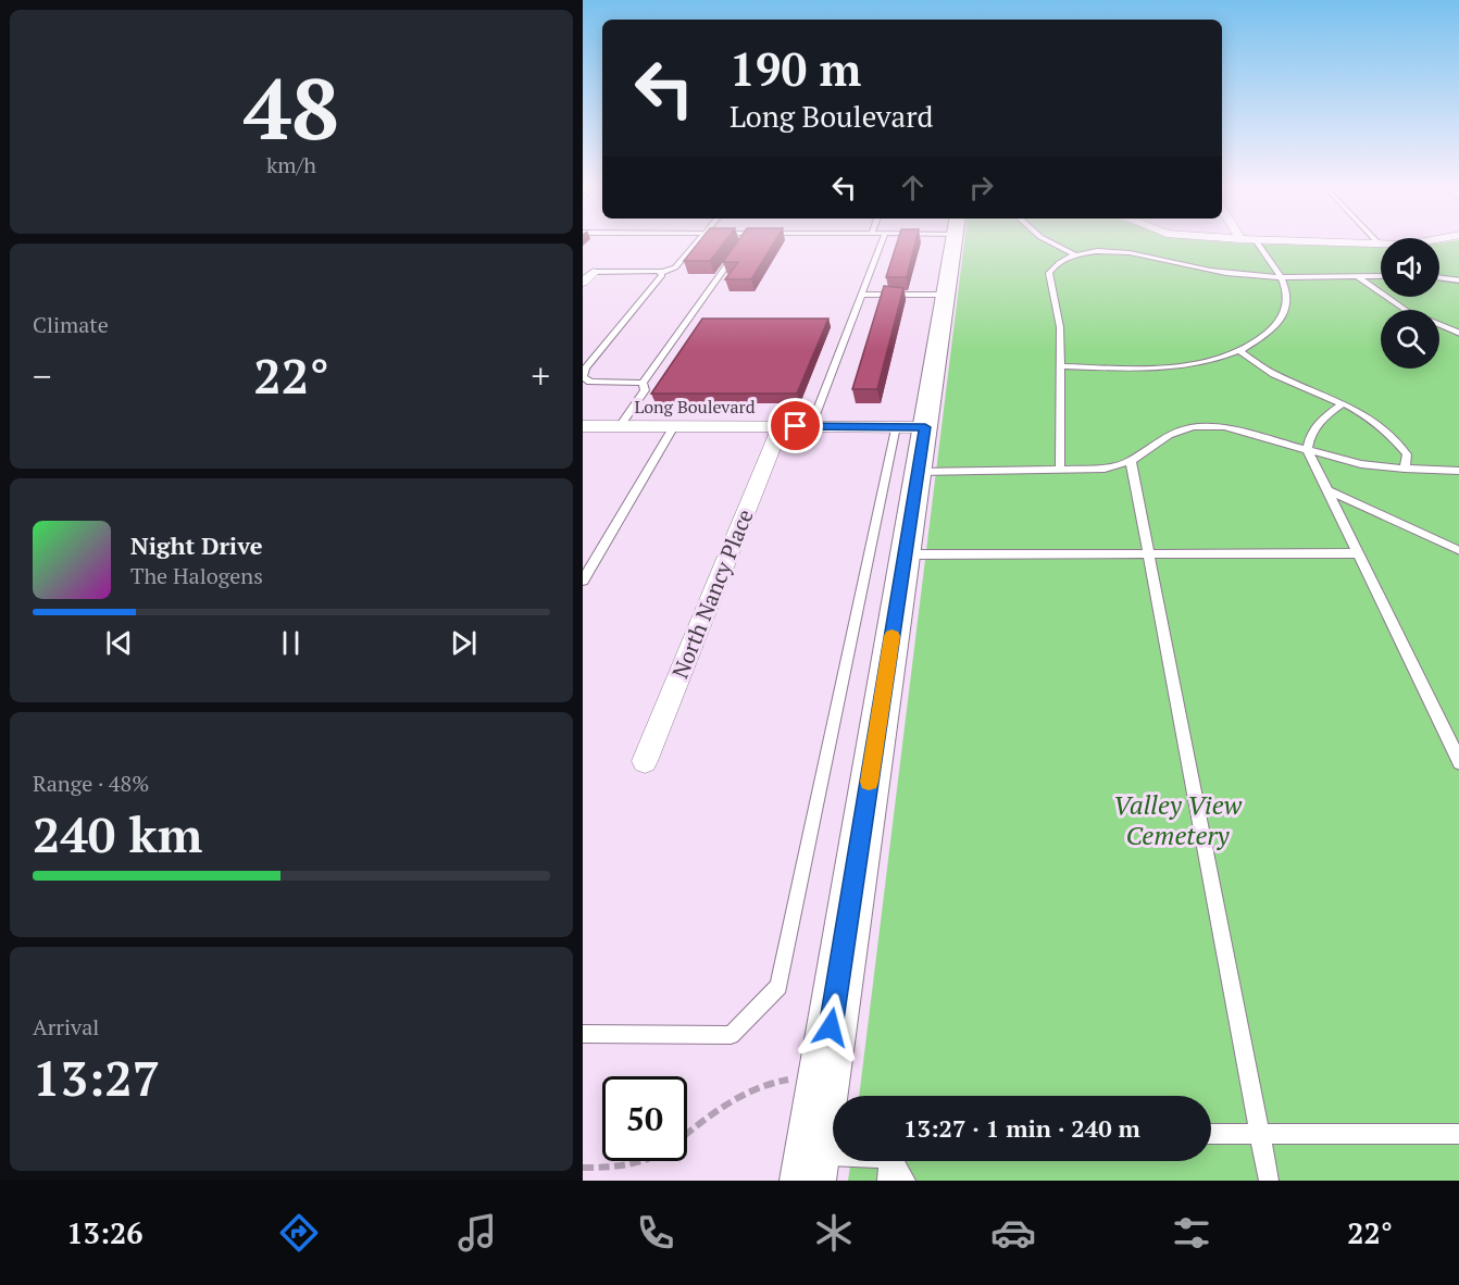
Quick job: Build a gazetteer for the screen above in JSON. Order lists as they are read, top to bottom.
{
  "streets": {
    "street": ["Long Boulevard", "North Nancy Place"]
  },
  "crossings": [
    ["Long Boulevard", "North Nancy Place"]
  ],
  "parks": ["Valley View Cemetery"],
  "page": {
    "tile": [
      ["48", "km/h"],
      "Climate",
      ["Range · 48%", "240 km"],
      ["Arrival", "13:27"]
    ],
    "turn": ["190 m", "Long Boulevard"],
    "heat": ["−", "22°", "+"],
    "song": ["Night Drive", "The Halogens"],
    "limit": "50",
    "trip": "13:27 · 1 min · 240 m",
    "tabs": ["13:26", "22°"]
  }
}
